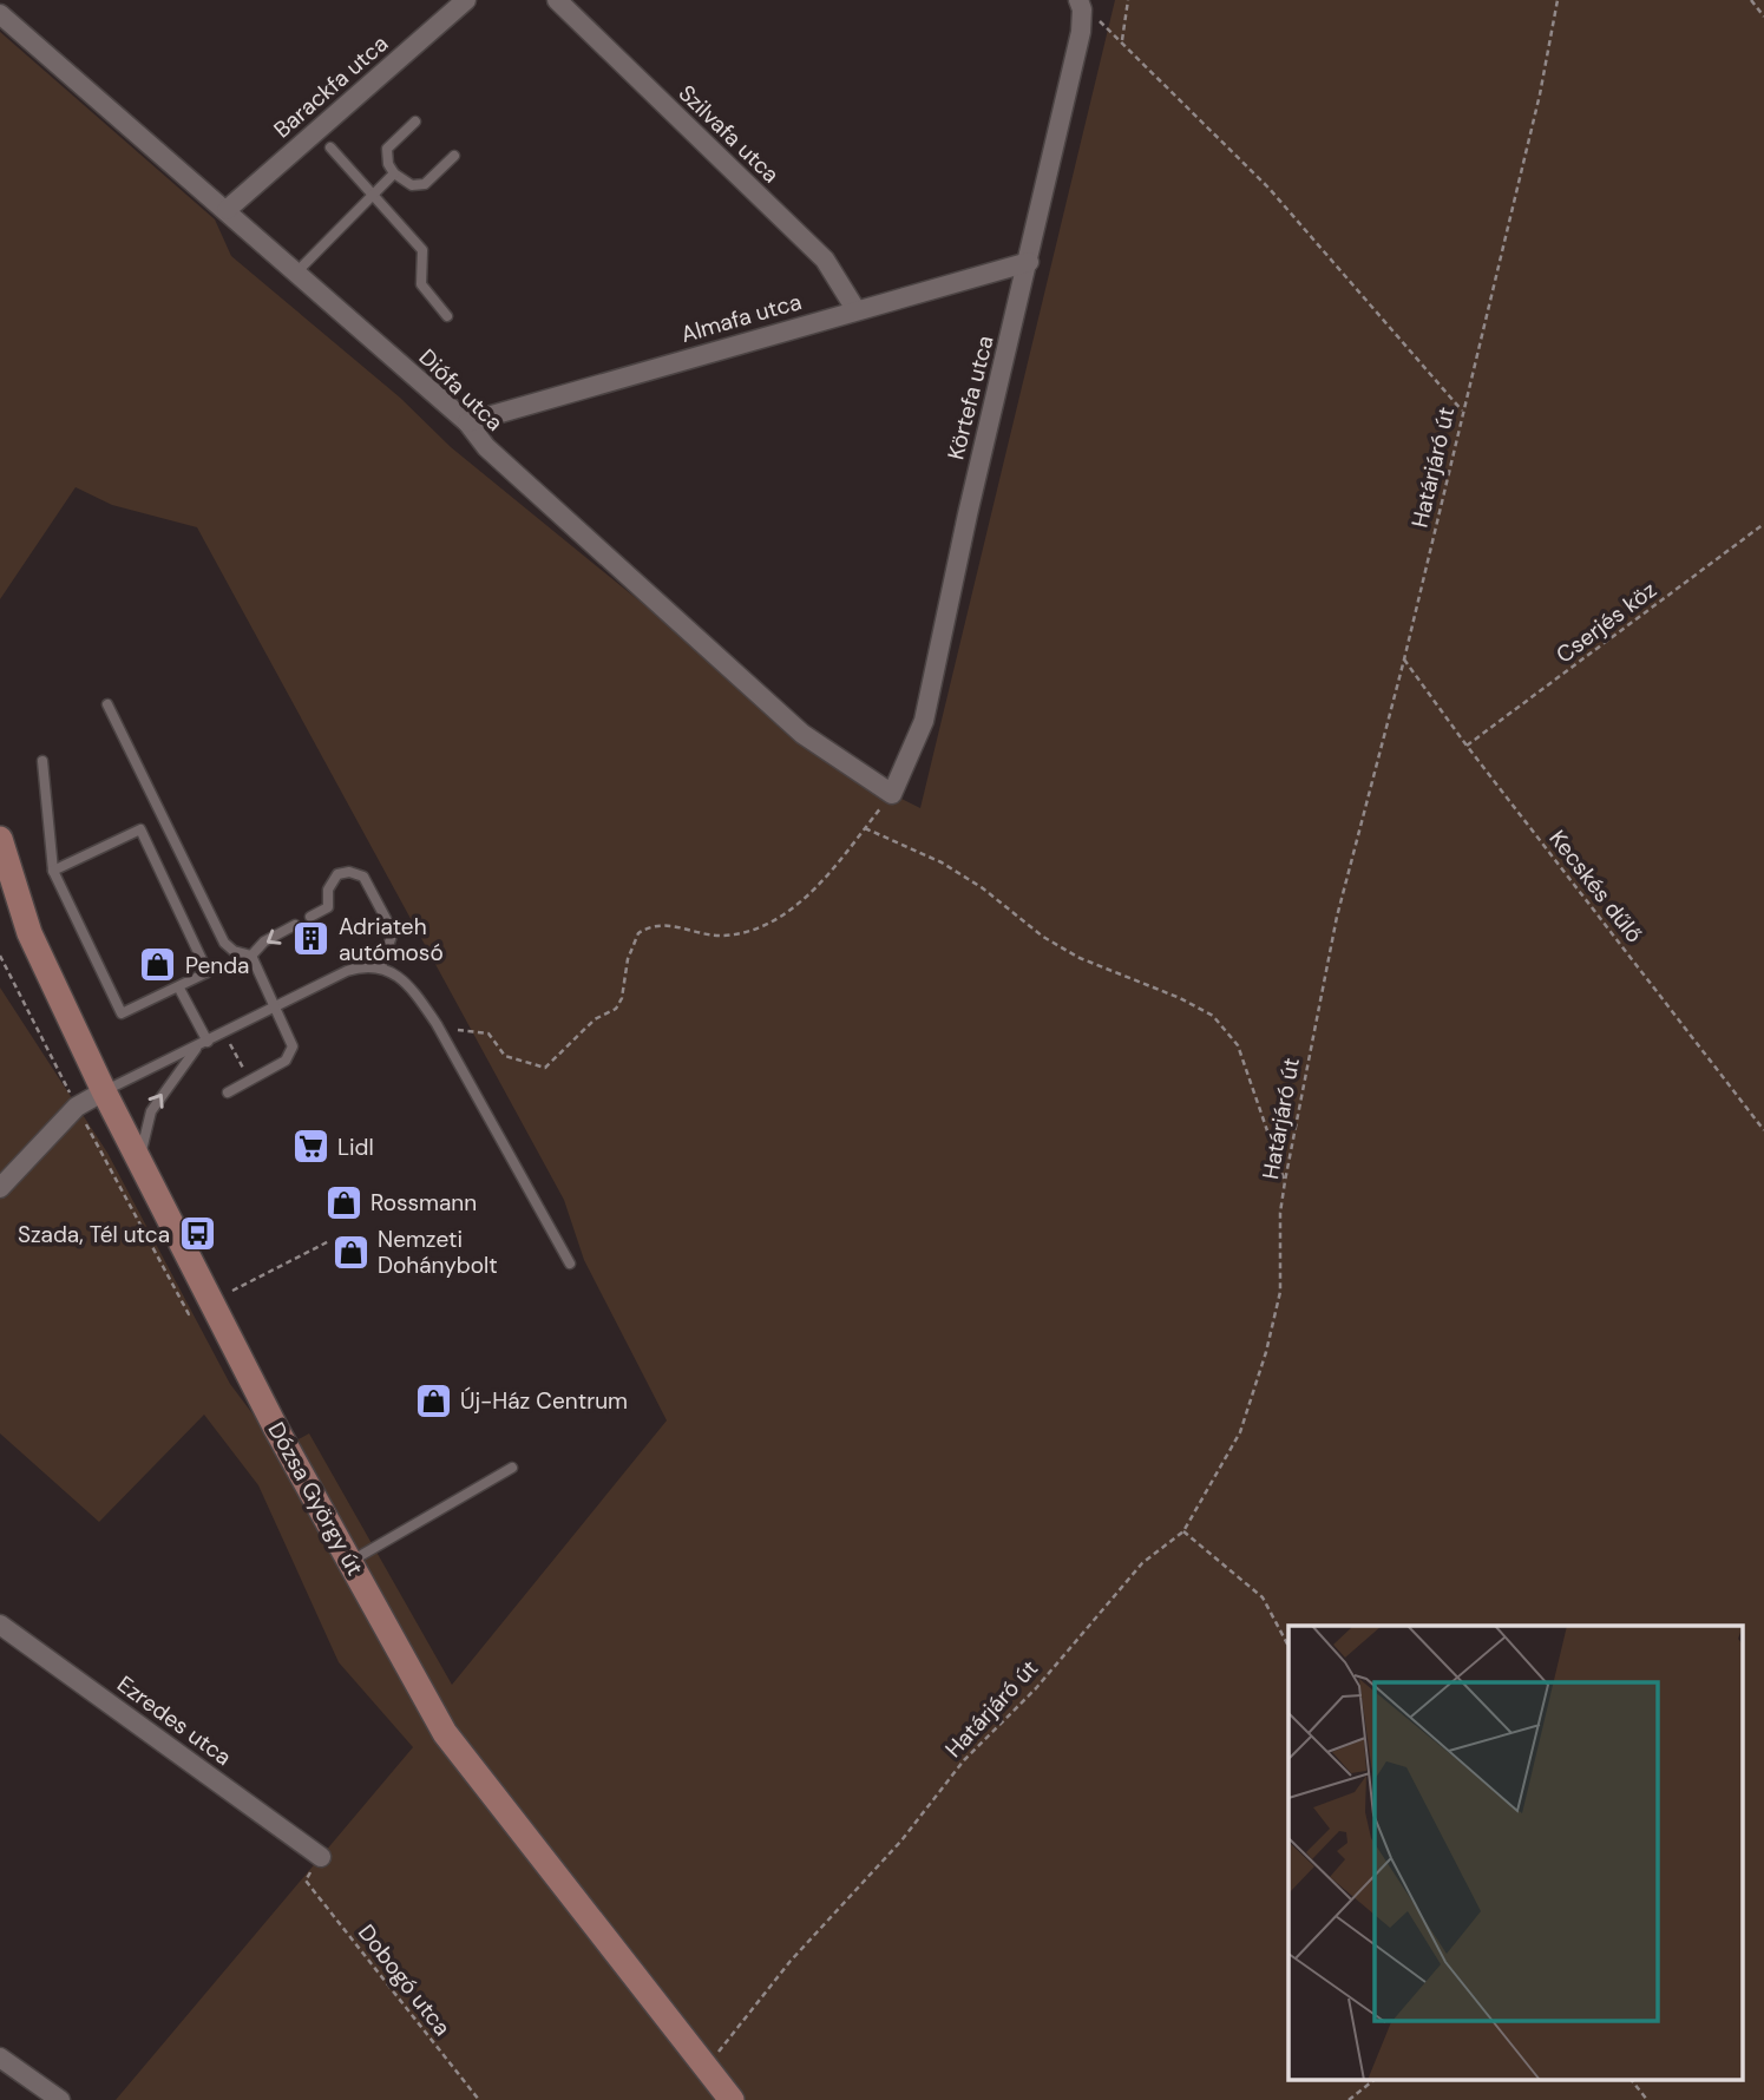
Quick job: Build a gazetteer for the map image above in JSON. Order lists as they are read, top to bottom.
{
  "streets": {
    "main road": ["Dózsa György út"],
    "street": [
      "Barackfa utca",
      "Szilvafa utca",
      "Almafa utca",
      "Diófa utca",
      "Körtefa utca",
      "Ezredes utca"
    ],
    "path": [
      "Határjáró út",
      "Cserjés köz",
      "Kecskés dűlő",
      "Dobogó utca"
    ]
  },
  "crossings": [
    ["Barackfa utca", "Diófa utca"],
    ["Szilvafa utca", "Almafa utca"],
    ["Almafa utca", "Diófa utca"],
    ["Almafa utca", "Körtefa utca"],
    ["Diófa utca", "Körtefa utca"],
    ["Határjáró út", "Kecskés dűlő"],
    ["Határjáró út", "Dózsa György út"],
    ["Cserjés köz", "Kecskés dűlő"]
  ],
  "places": {
    "building": ["Adriateh autómosó"],
    "shop": [
      "Penda",
      "Rossmann",
      "Nemzeti Dohánybolt",
      "Új-Ház Centrum"
    ],
    "supermarket": ["Lidl"],
    "bus stop": ["Szada, Tél utca"]
  }
}
